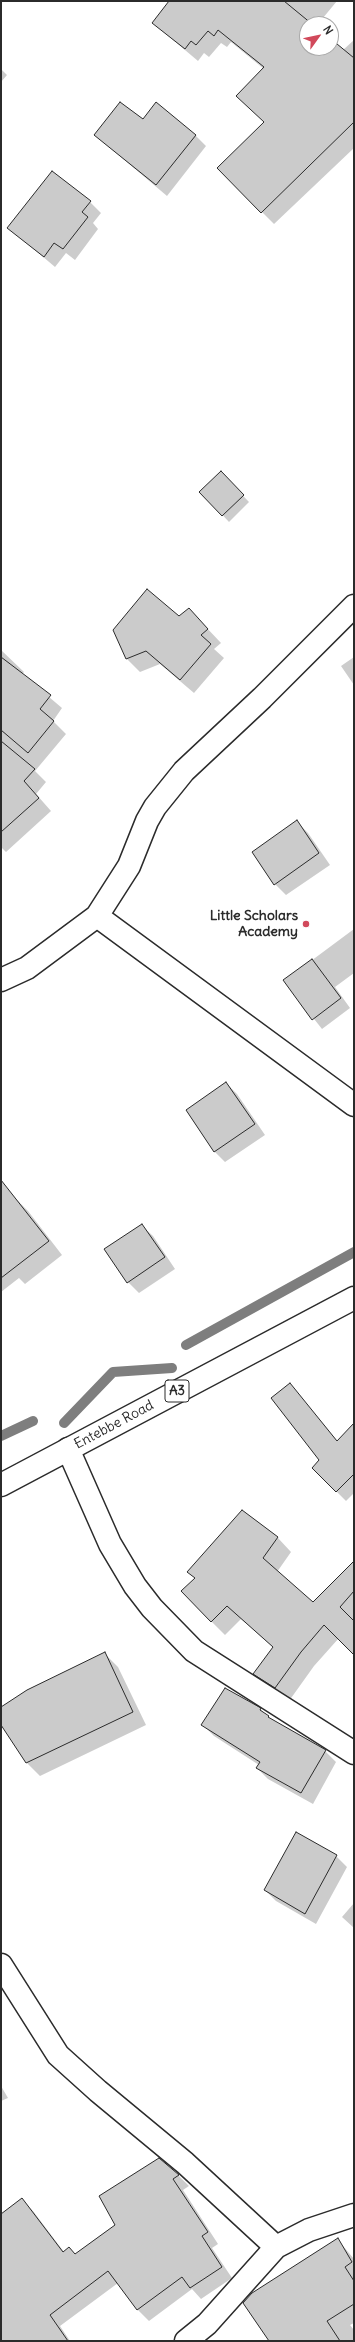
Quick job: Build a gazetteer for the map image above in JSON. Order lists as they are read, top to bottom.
{
  "streets": {
    "street": ["A3", "Entebbe Road"]
  },
  "places": ["Little Scholars Academy"],
  "north": "top right"
}
